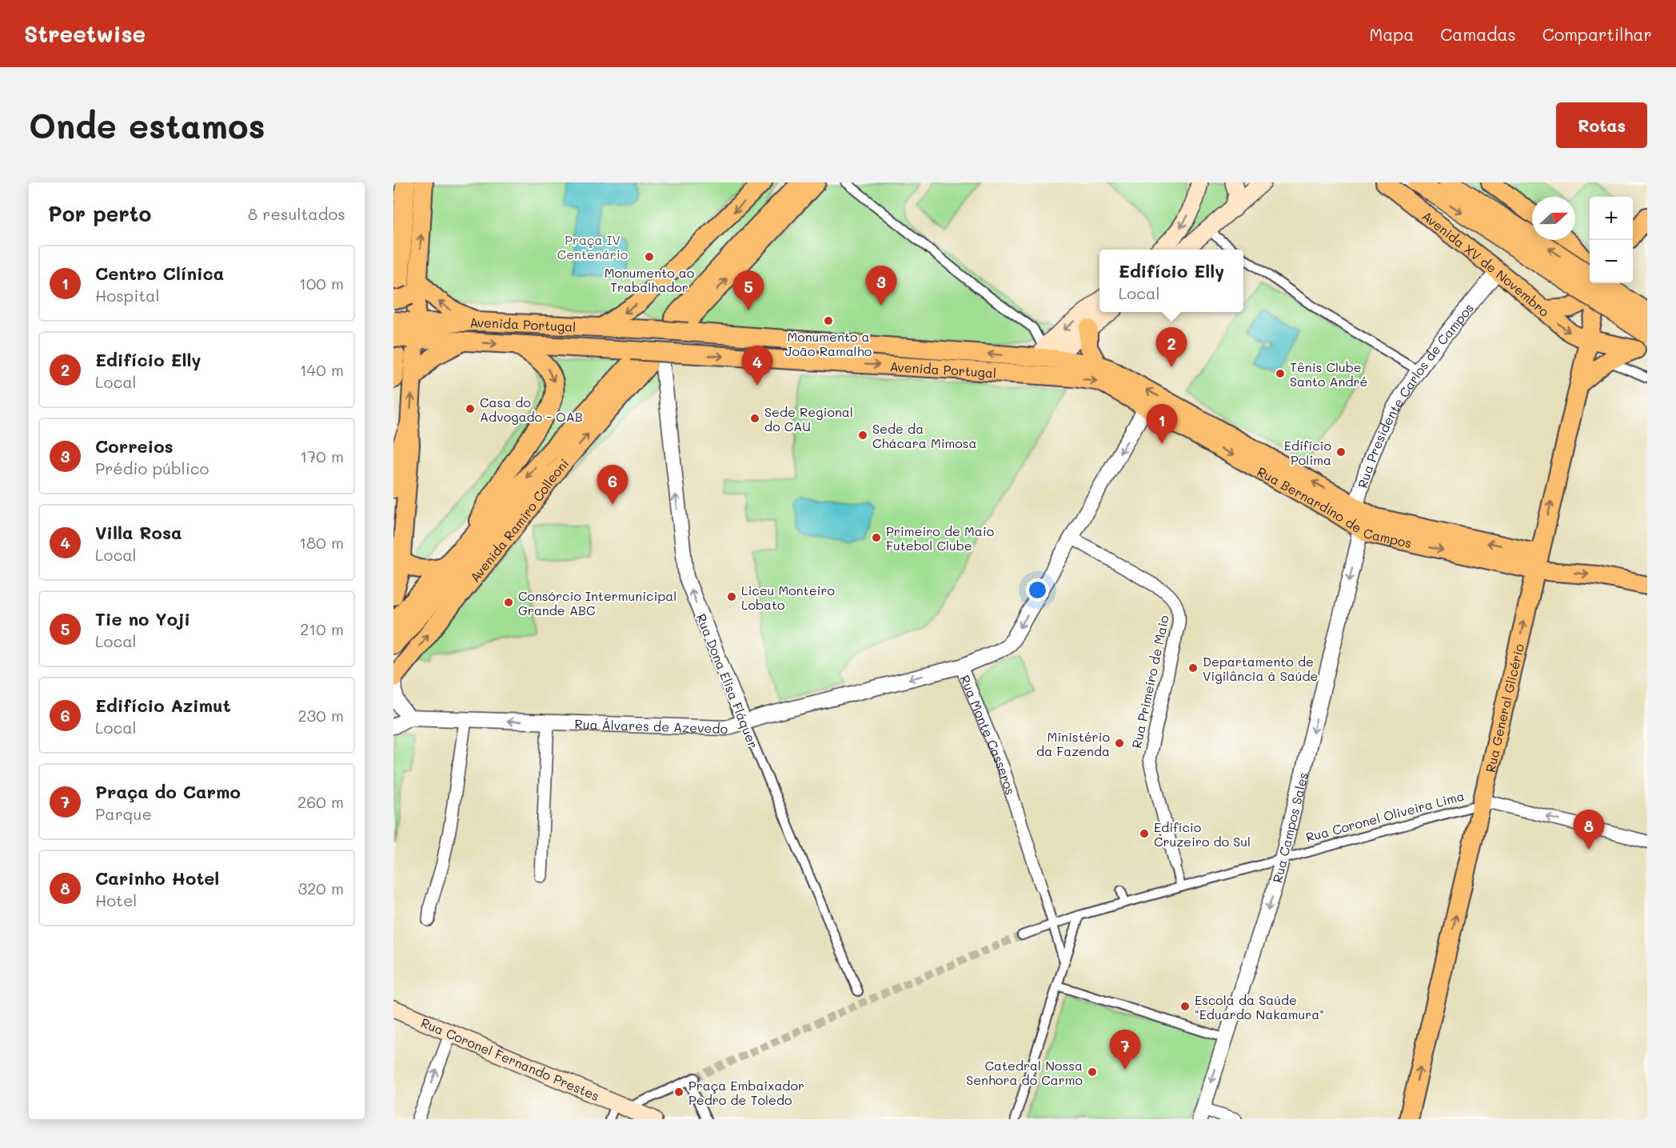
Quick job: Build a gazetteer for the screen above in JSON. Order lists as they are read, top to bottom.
{
  "streets": {
    "main road": [
      "Avenida XV de Novembro",
      "Avenida Portugal",
      "Rua Bernardino de Campos",
      "Avenida Ramiro Colleoni",
      "Rua General Glicério",
      "Rua Coronel Fernando Prestes"
    ],
    "street": [
      "Rua Presidente Carlos de Campos",
      "Rua Dona Elisa Fláquer",
      "Rua Primeiro de Maio",
      "Rua Álvares de Azevedo",
      "Rua Monte Casseros",
      "Rua Coronel Oliveira Lima",
      "Rua Campos Sales"
    ]
  },
  "crossings": [
    ["Avenida XV de Novembro", "Rua Presidente Carlos de Campos"],
    ["Avenida XV de Novembro", "Rua General Glicério"],
    ["Avenida Portugal", "Rua Bernardino de Campos"],
    ["Avenida Portugal", "Avenida Ramiro Colleoni"],
    ["Avenida Portugal", "Rua Dona Elisa Fláquer"],
    ["Rua Presidente Carlos de Campos", "Rua Bernardino de Campos"],
    ["Rua Presidente Carlos de Campos", "Rua Campos Sales"],
    ["Rua Bernardino de Campos", "Rua General Glicério"],
    ["Rua Bernardino de Campos", "Rua Monte Casseros"],
    ["Rua Bernardino de Campos", "Rua Campos Sales"],
    ["Avenida Ramiro Colleoni", "Rua Dona Elisa Fláquer"],
    ["Rua Dona Elisa Fláquer", "Rua Álvares de Azevedo"],
    ["Rua Primeiro de Maio", "Rua Monte Casseros"],
    ["Rua Primeiro de Maio", "Rua Coronel Oliveira Lima"],
    ["Rua General Glicério", "Rua Coronel Oliveira Lima"],
    ["Rua Álvares de Azevedo", "Rua Monte Casseros"],
    ["Rua Monte Casseros", "Rua Coronel Oliveira Lima"],
    ["Rua Coronel Oliveira Lima", "Rua Campos Sales"]
  ],
  "one_way": [
    "Rua Dona Elisa Fláquer",
    "Rua General Glicério",
    "Rua Álvares de Azevedo",
    "Rua Monte Casseros",
    "Rua Campos Sales"
  ],
  "parks": ["Praça IV Centenário"],
  "places": [
    "Monumento ao Trabalhador",
    "Monumento a João Ramalho",
    "Tênis Clube Santo André",
    "Casa do Advogado - OAB",
    "Sede Regional do CAU",
    "Sede da Chácara Mimosa",
    "Edifício Polima",
    "Primeiro de Maio Futebol Clube",
    "Liceu Monteiro Lobato",
    "Consórcio Intermunicipal Grande ABC",
    "Departamento de Vigilância à Saúde",
    "Ministério da Fazenda",
    "Edifício Cruzeiro do Sul",
    "Escola da Saúde \"Eduardo Nakamura\"",
    "Catedral Nossa Senhora do Carmo",
    "Praça Embaixador Pedro de Toledo"
  ],
  "north": "right",
  "page": {
    "header": "Streetwise",
    "nav": ["Mapa", "Camadas", "Compartilhar"],
    "buttons": "Rotas",
    "title": "Onde estamos",
    "heading": ["Por perto", "8 resultados"],
    "map_buttons": ["+", "−"],
    "list": [
      {
        "mark": "1",
        "name": "Centro Clínica",
        "note": "Hospital",
        "value": "100 m"
      },
      {
        "mark": "2",
        "name": "Edifício Elly",
        "note": "Local",
        "value": "140 m"
      },
      {
        "mark": "3",
        "name": "Correios",
        "note": "Prédio público",
        "value": "170 m"
      },
      {
        "mark": "4",
        "name": "Villa Rosa",
        "note": "Local",
        "value": "180 m"
      },
      {
        "mark": "5",
        "name": "Tie no Yoji",
        "note": "Local",
        "value": "210 m"
      },
      {
        "mark": "6",
        "name": "Edifício Azimut",
        "note": "Local",
        "value": "230 m"
      },
      {
        "mark": "7",
        "name": "Praça do Carmo",
        "note": "Parque",
        "value": "260 m"
      },
      {
        "mark": "8",
        "name": "Carinho Hotel",
        "note": "Hotel",
        "value": "320 m"
      }
    ],
    "popup": ["Edifício Elly", "Local"],
    "pins": [
      "3",
      "5",
      "2",
      "4",
      "1",
      "6",
      "8",
      "7"
    ]
  }
}
